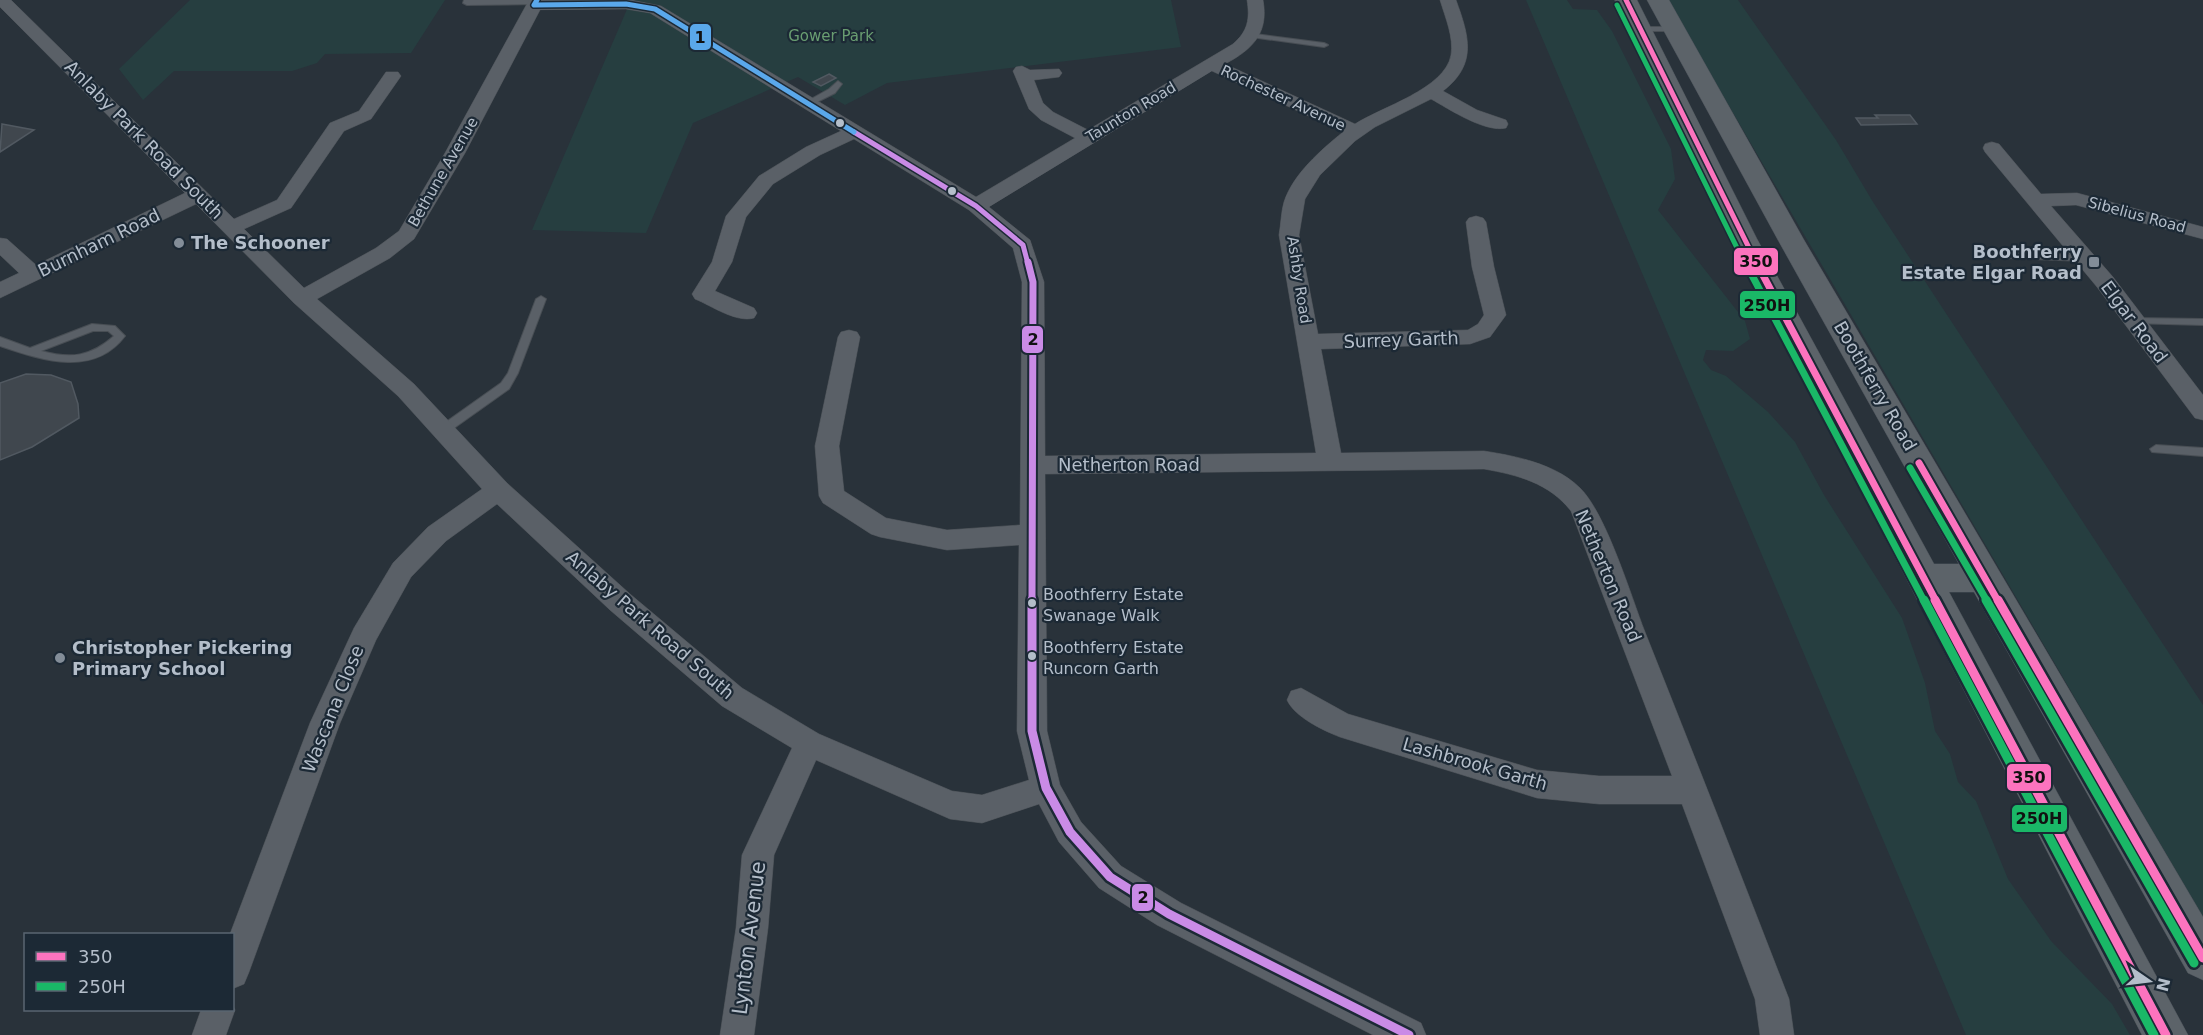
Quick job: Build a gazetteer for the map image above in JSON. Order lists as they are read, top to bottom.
{
  "streets": {
    "main road": ["Boothferry Road"],
    "street": [
      "Rochester Avenue",
      "Taunton Road",
      "Anlaby Park Road South",
      "Bethune Avenue",
      "Sibelius Road",
      "Burnham Road",
      "Ashby Road",
      "Elgar Road",
      "Surrey Garth",
      "Netherton Road",
      "Wascana Close",
      "Lashbrook Garth",
      "Lynton Avenue"
    ]
  },
  "crossings": [
    ["Rochester Avenue", "Taunton Road"],
    ["Rochester Avenue", "Ashby Road"],
    ["Anlaby Park Road South", "Bethune Avenue"],
    ["Anlaby Park Road South", "Burnham Road"],
    ["Anlaby Park Road South", "Wascana Close"],
    ["Anlaby Park Road South", "Lynton Avenue"],
    ["Sibelius Road", "Elgar Road"],
    ["Ashby Road", "Surrey Garth"],
    ["Ashby Road", "Netherton Road"],
    ["Netherton Road", "Lashbrook Garth"]
  ],
  "parks": ["Gower Park"],
  "places": {
    "other": [
      "The Schooner",
      "Boothferry Estate Swanage Walk",
      "Boothferry Estate Runcorn Garth",
      "Christopher Pickering Primary School"
    ],
    "transit": ["Boothferry Estate Elgar Road"]
  },
  "lines": [
    "transit line 350",
    "transit line 1",
    "transit line 250H",
    "transit line 2"
  ],
  "legend": ["350", "250H"],
  "north": "right"
}
